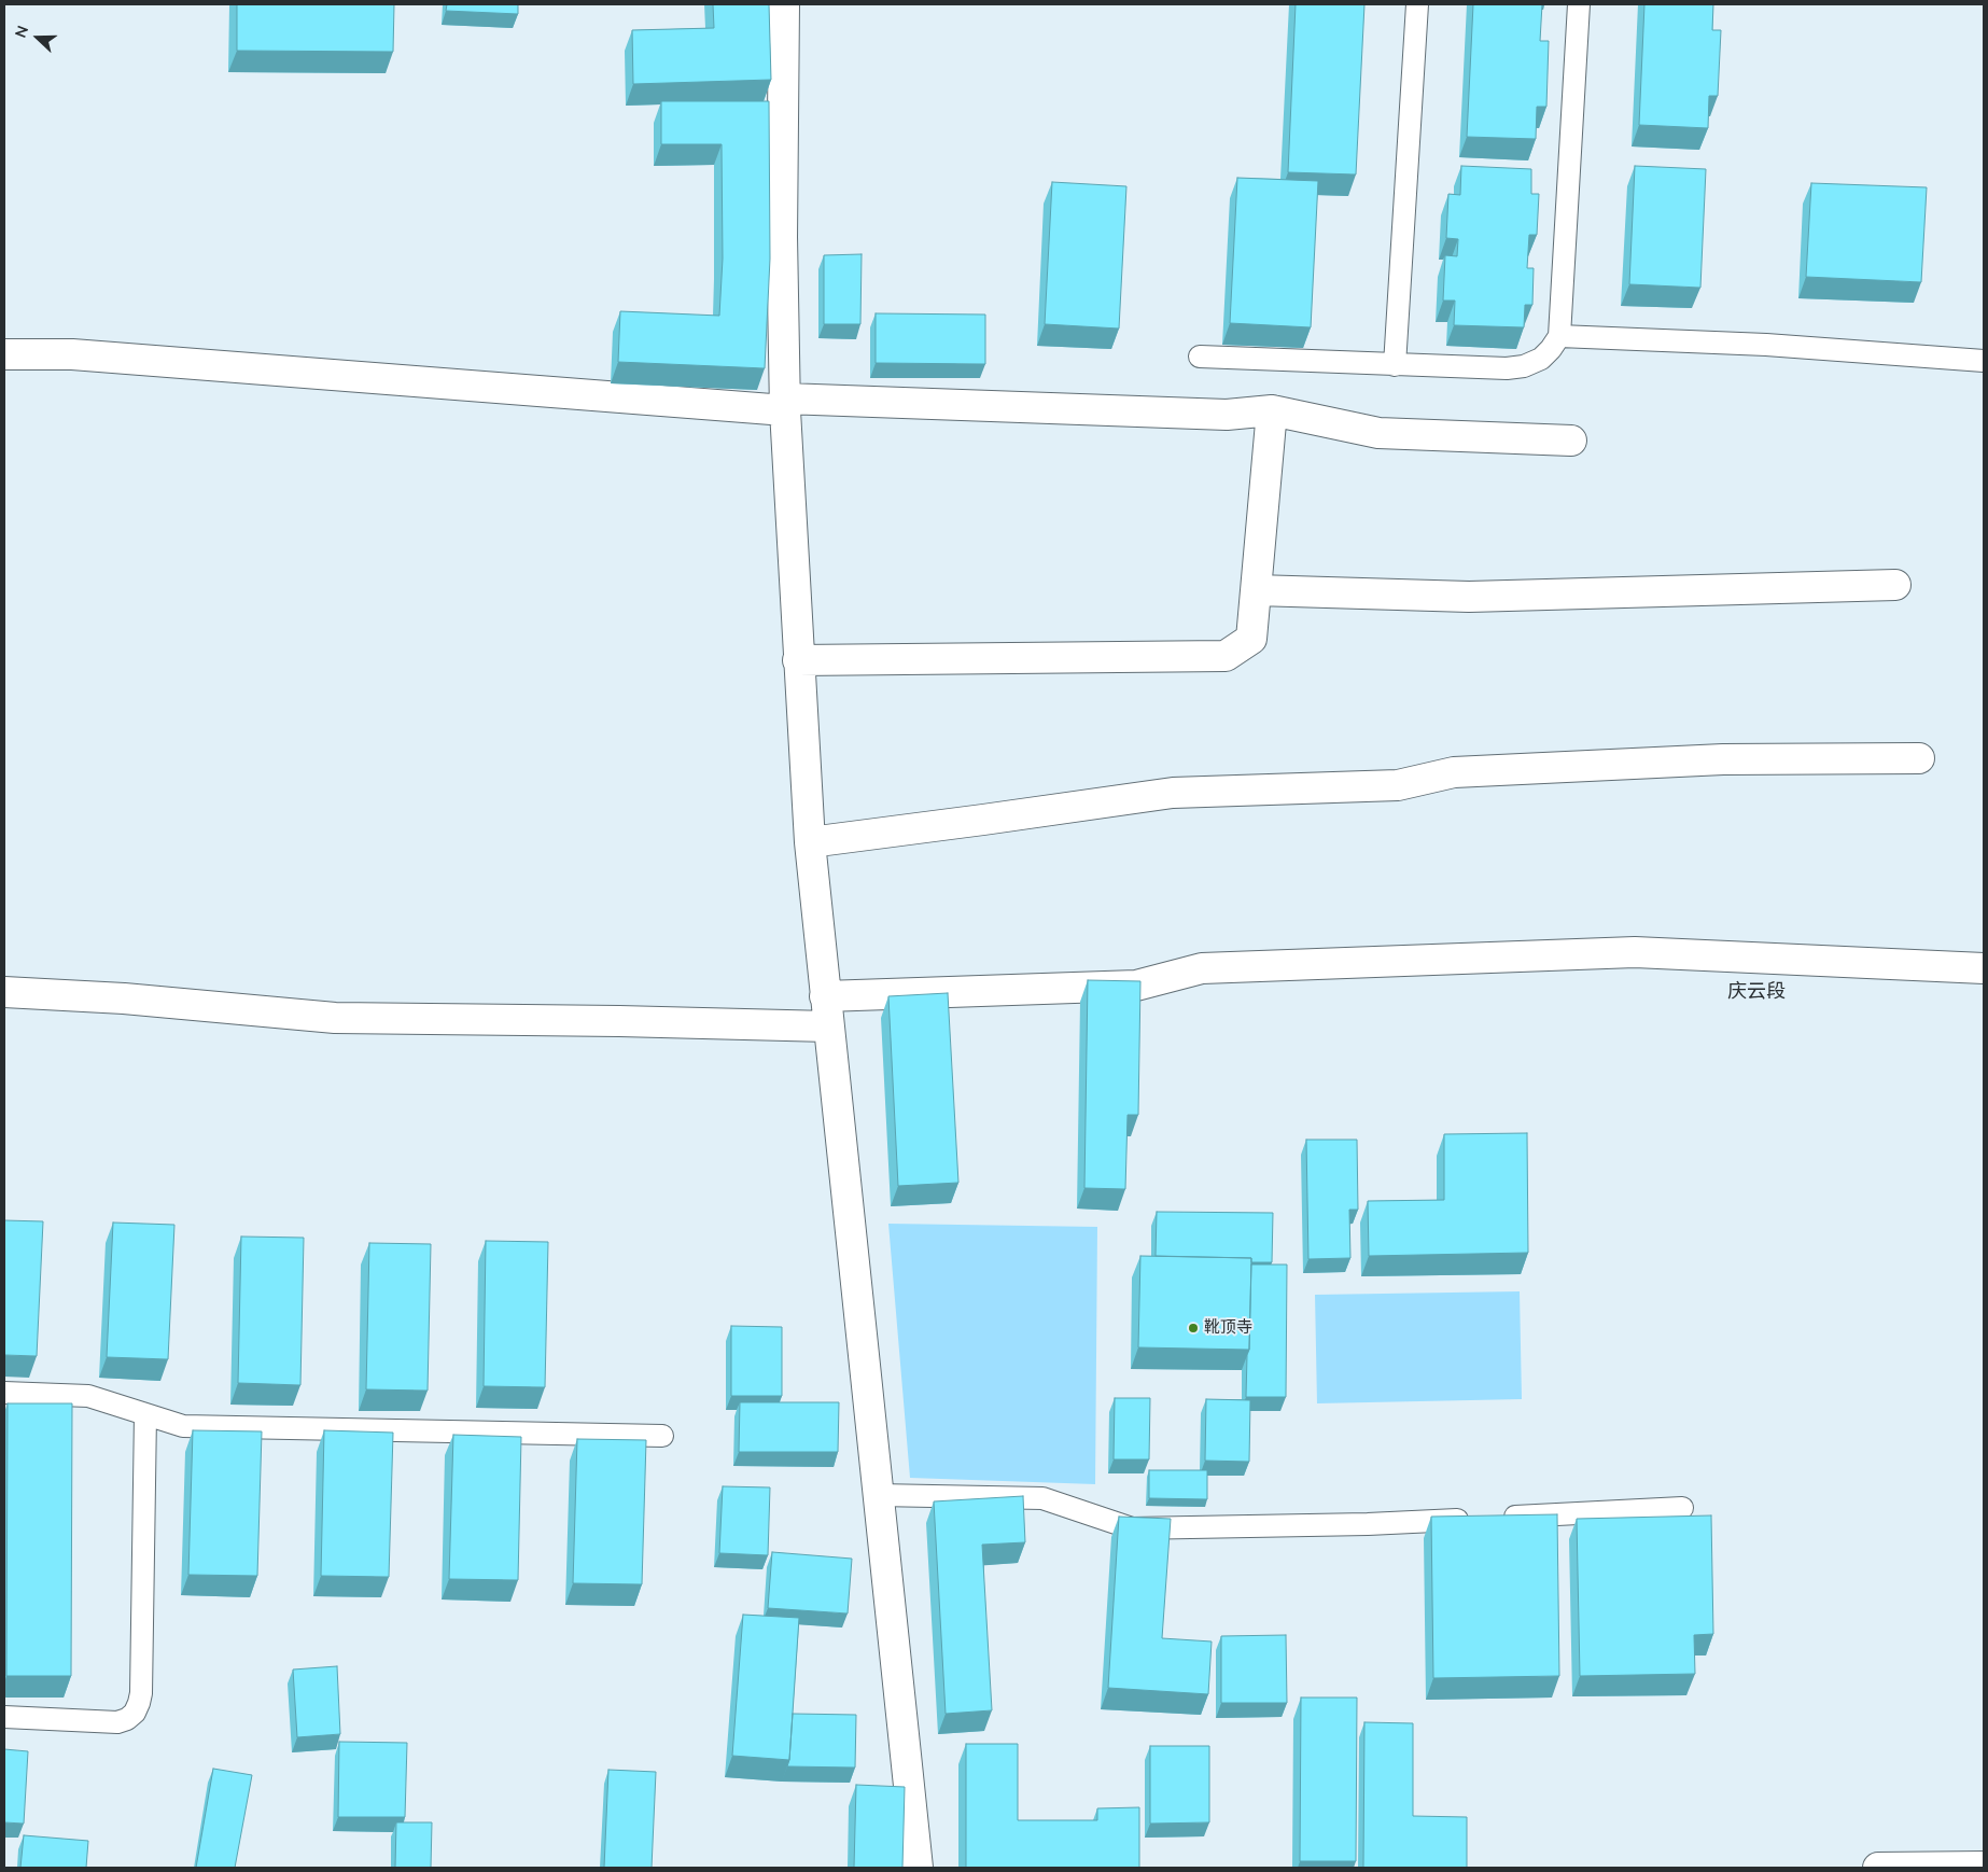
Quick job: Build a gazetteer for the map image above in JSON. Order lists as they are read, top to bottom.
{
  "districts": ["庆云段"],
  "places": ["靴顶寺"],
  "north": "left"
}
